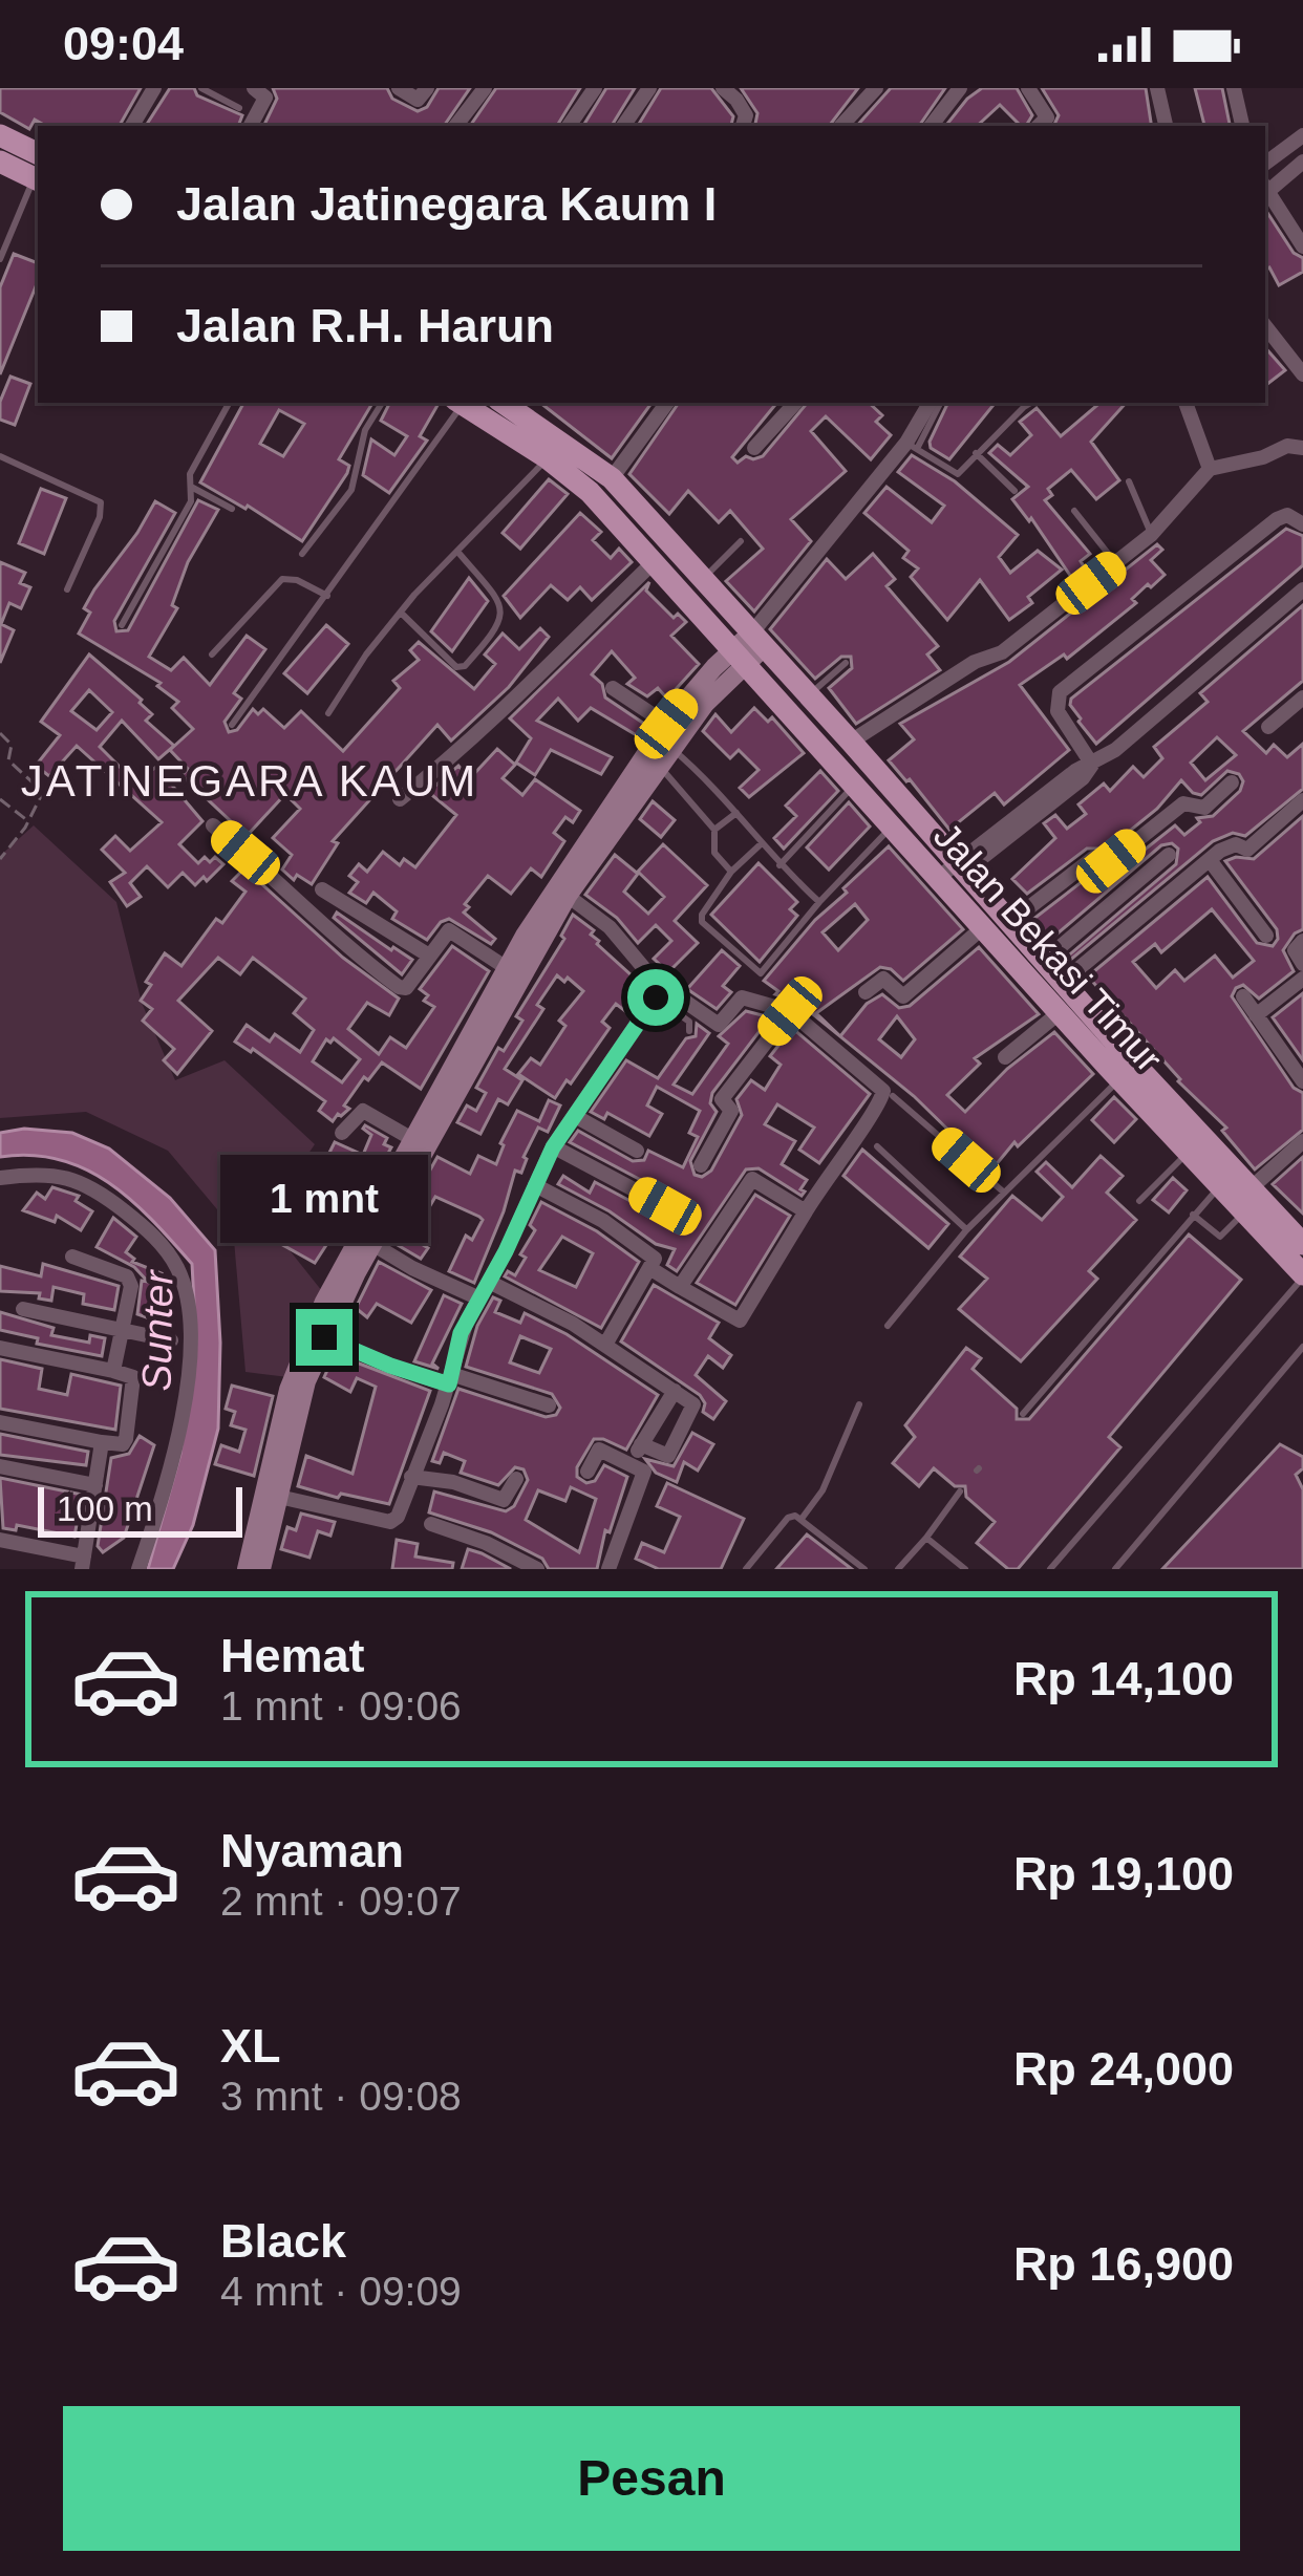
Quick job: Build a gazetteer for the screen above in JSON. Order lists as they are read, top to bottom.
{
  "streets": {
    "main road": ["Jalan Bekasi Timur"]
  },
  "districts": ["JATINEGARA KAUM"],
  "water": ["Sunter"],
  "scale_bar": "100 m",
  "page": {
    "status": "09:04",
    "banner": ["Jalan Jatinegara Kaum I", "Jalan R.H. Harun"],
    "bubble": "1 mnt",
    "scale": "100 m",
    "list": [
      {
        "name": "Hemat",
        "note": "1 mnt · 09:06",
        "value": "Rp 14,100"
      },
      {
        "name": "Nyaman",
        "note": "2 mnt · 09:07",
        "value": "Rp 19,100"
      },
      {
        "name": "XL",
        "note": "3 mnt · 09:08",
        "value": "Rp 24,000"
      },
      {
        "name": "Black",
        "note": "4 mnt · 09:09",
        "value": "Rp 16,900"
      }
    ],
    "buttons": "Pesan"
  }
}
